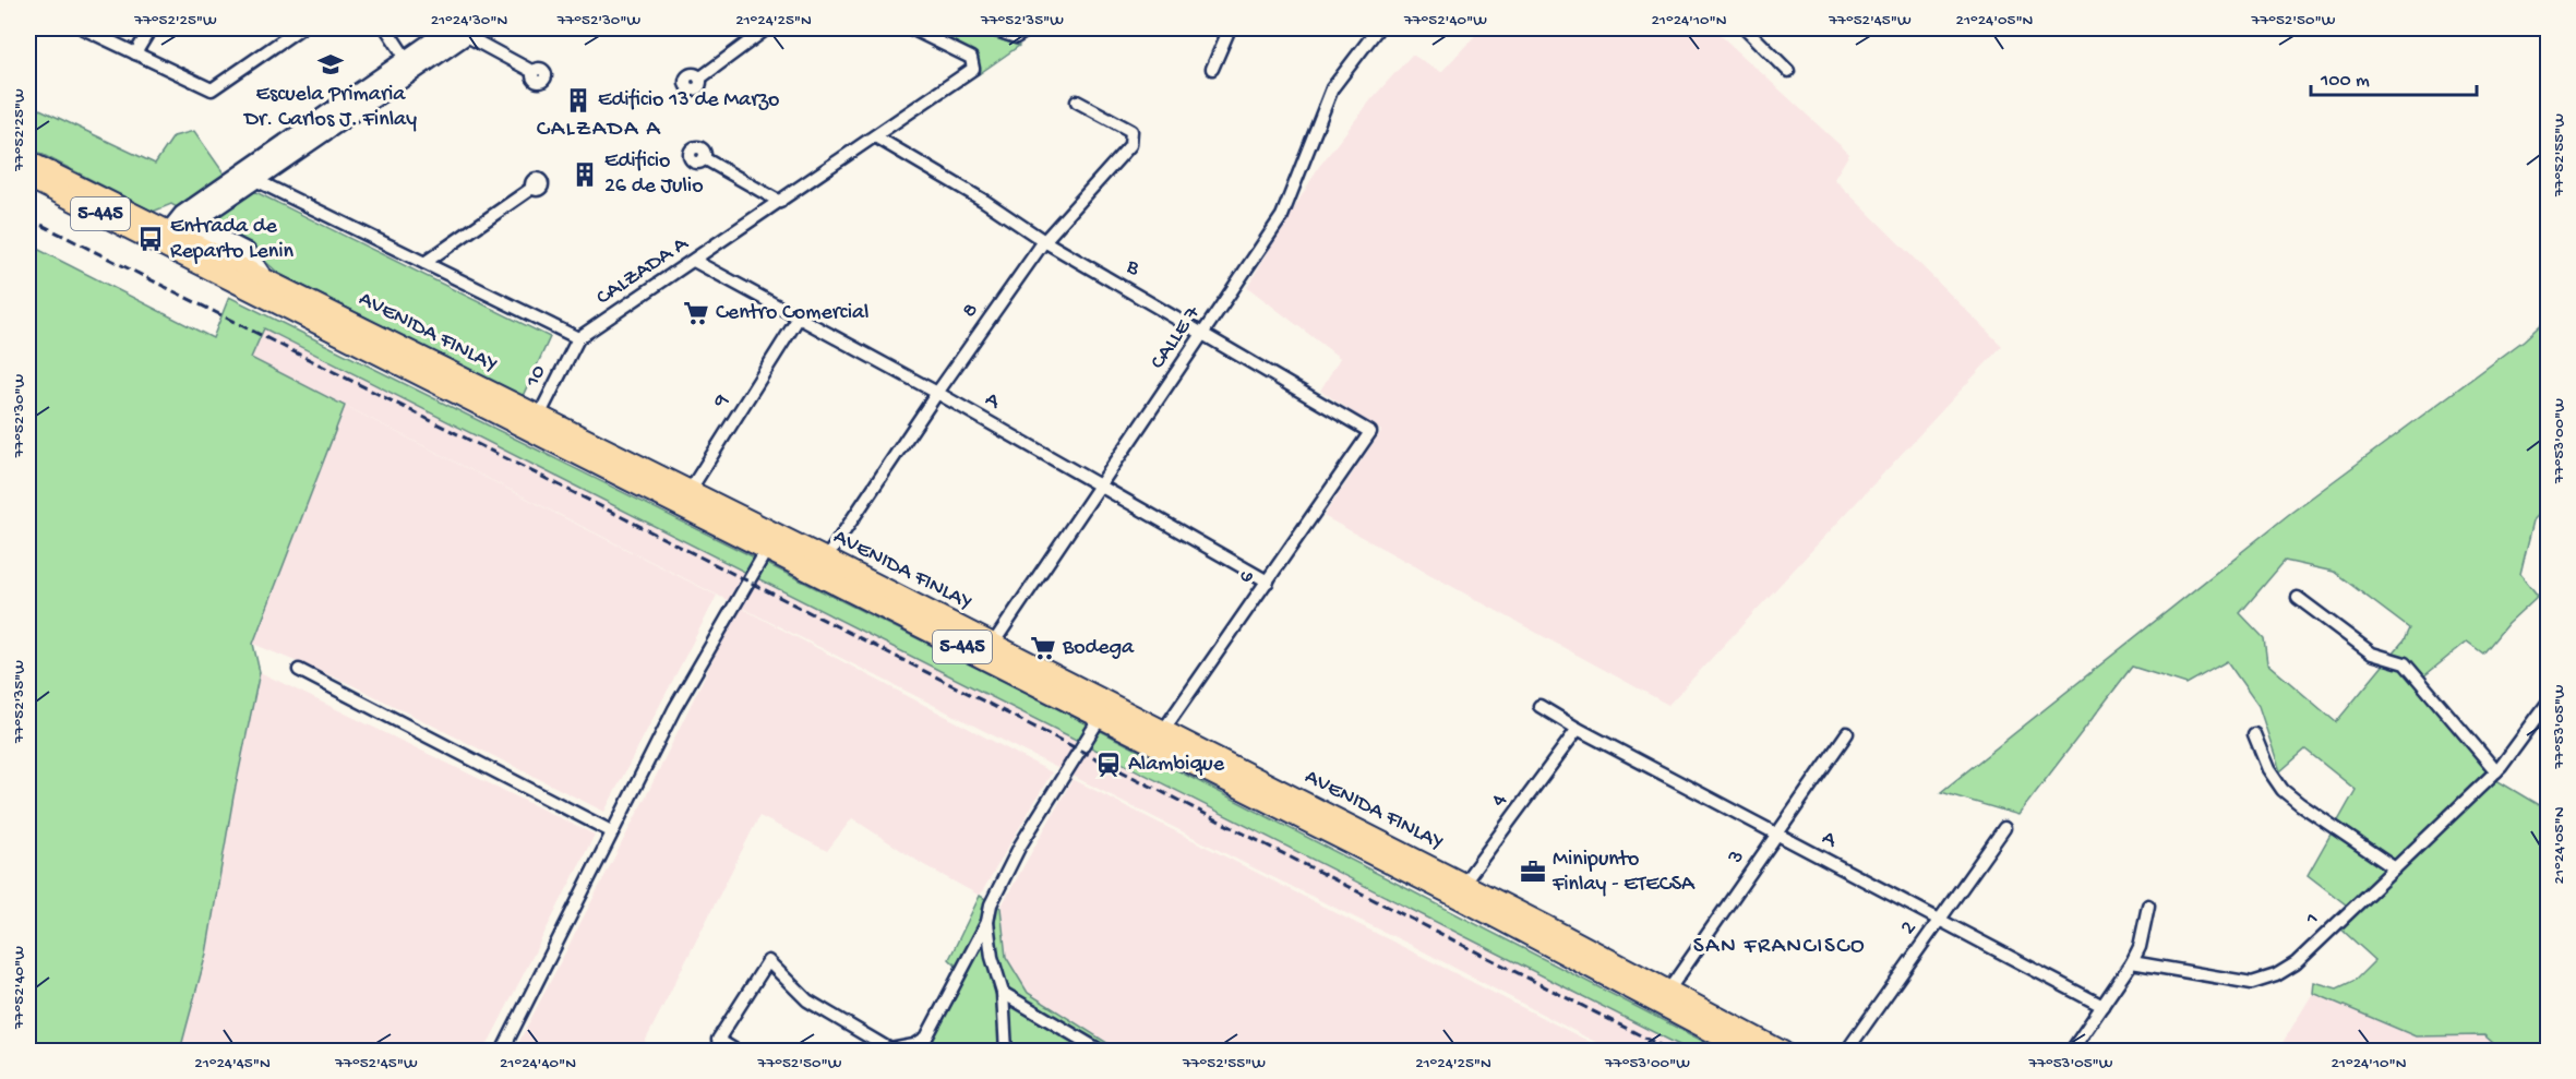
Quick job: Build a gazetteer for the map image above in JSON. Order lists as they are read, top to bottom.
{
  "streets": {
    "highway": ["5-445", "AVENIDA FINLAY"],
    "street": [
      "B",
      "CALZADA A",
      "8",
      "CALLE 7",
      "10",
      "9",
      "A",
      "6",
      "4",
      "3",
      "1",
      "2"
    ]
  },
  "crossings": [
    ["B", "CALZADA A"],
    ["B", "8"],
    ["B", "CALLE 7"],
    ["B", "6"],
    ["CALZADA A", "10"],
    ["CALZADA A", "A"],
    ["8", "AVENIDA FINLAY"],
    ["8", "A"],
    ["AVENIDA FINLAY", "CALLE 7"],
    ["AVENIDA FINLAY", "10"],
    ["AVENIDA FINLAY", "9"],
    ["AVENIDA FINLAY", "6"],
    ["AVENIDA FINLAY", "4"],
    ["AVENIDA FINLAY", "3"],
    ["CALLE 7", "A"],
    ["9", "A"],
    ["A", "6"],
    ["A", "4"],
    ["A", "3"],
    ["A", "2"]
  ],
  "districts": ["CALZADA A", "SAN FRANCISCO"],
  "places": {
    "school or university": ["Escuela Primaria Dr. Carlos J. Finlay"],
    "building": ["Edificio 13 de Marzo", "Edificio 26 de Julio"],
    "bus stop": ["Entrada de Reparto Lenin"],
    "supermarket": ["Centro Comercial", "Bodega"],
    "station": ["Alambique"],
    "office": ["Minipunto Finlay - ETECSA"]
  },
  "scale_bar": "100 m",
  "coordinates": [
    "77°52'25\"W",
    "21°24'30\"N",
    "77°52'30\"W",
    "21°24'25\"N",
    "77°52'35\"W",
    "77°52'40\"W",
    "21°24'10\"N",
    "77°52'45\"W",
    "21°24'05\"N",
    "77°52'50\"W",
    "77°52'55\"W",
    "77°53'00\"W",
    "77°53'05\"W",
    "21°24'45\"N",
    "21°24'40\"N"
  ]
}
